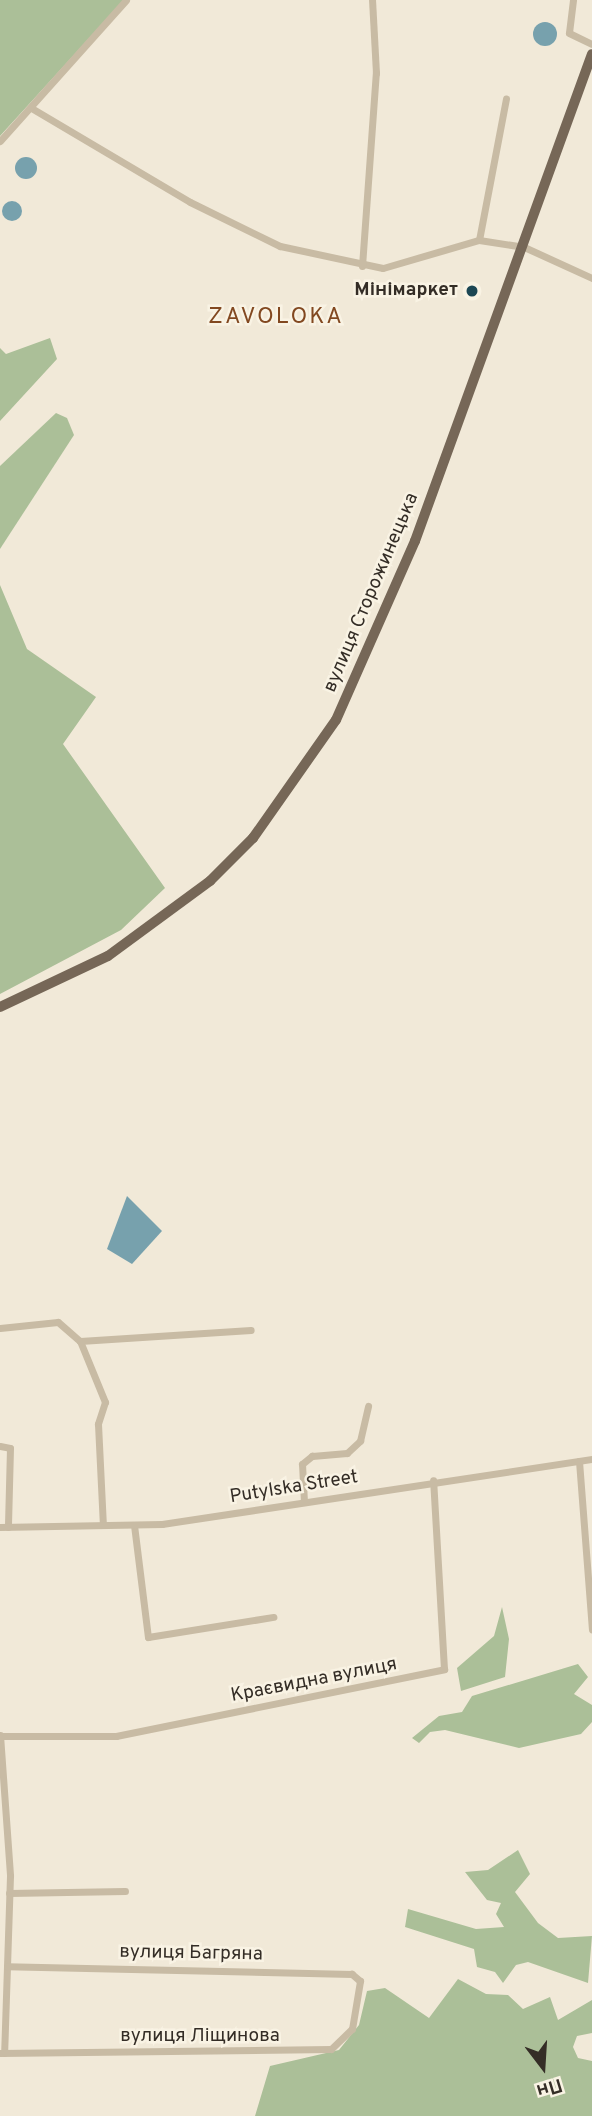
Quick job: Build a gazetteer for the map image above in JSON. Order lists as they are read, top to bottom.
{
  "streets": {
    "main road": ["вулиця Сторожинецька"],
    "street": [
      "Putylska Street",
      "Краєвидна вулиця",
      "вулиця Багряна",
      "вулиця Ліщинова"
    ]
  },
  "crossings": [
    ["Putylska Street", "Краєвидна вулиця"],
    ["вулиця Багряна", "вулиця Ліщинова"]
  ],
  "districts": ["ZAVOLOKA"],
  "places": ["Мінімаркет"],
  "north": "bottom"
}
